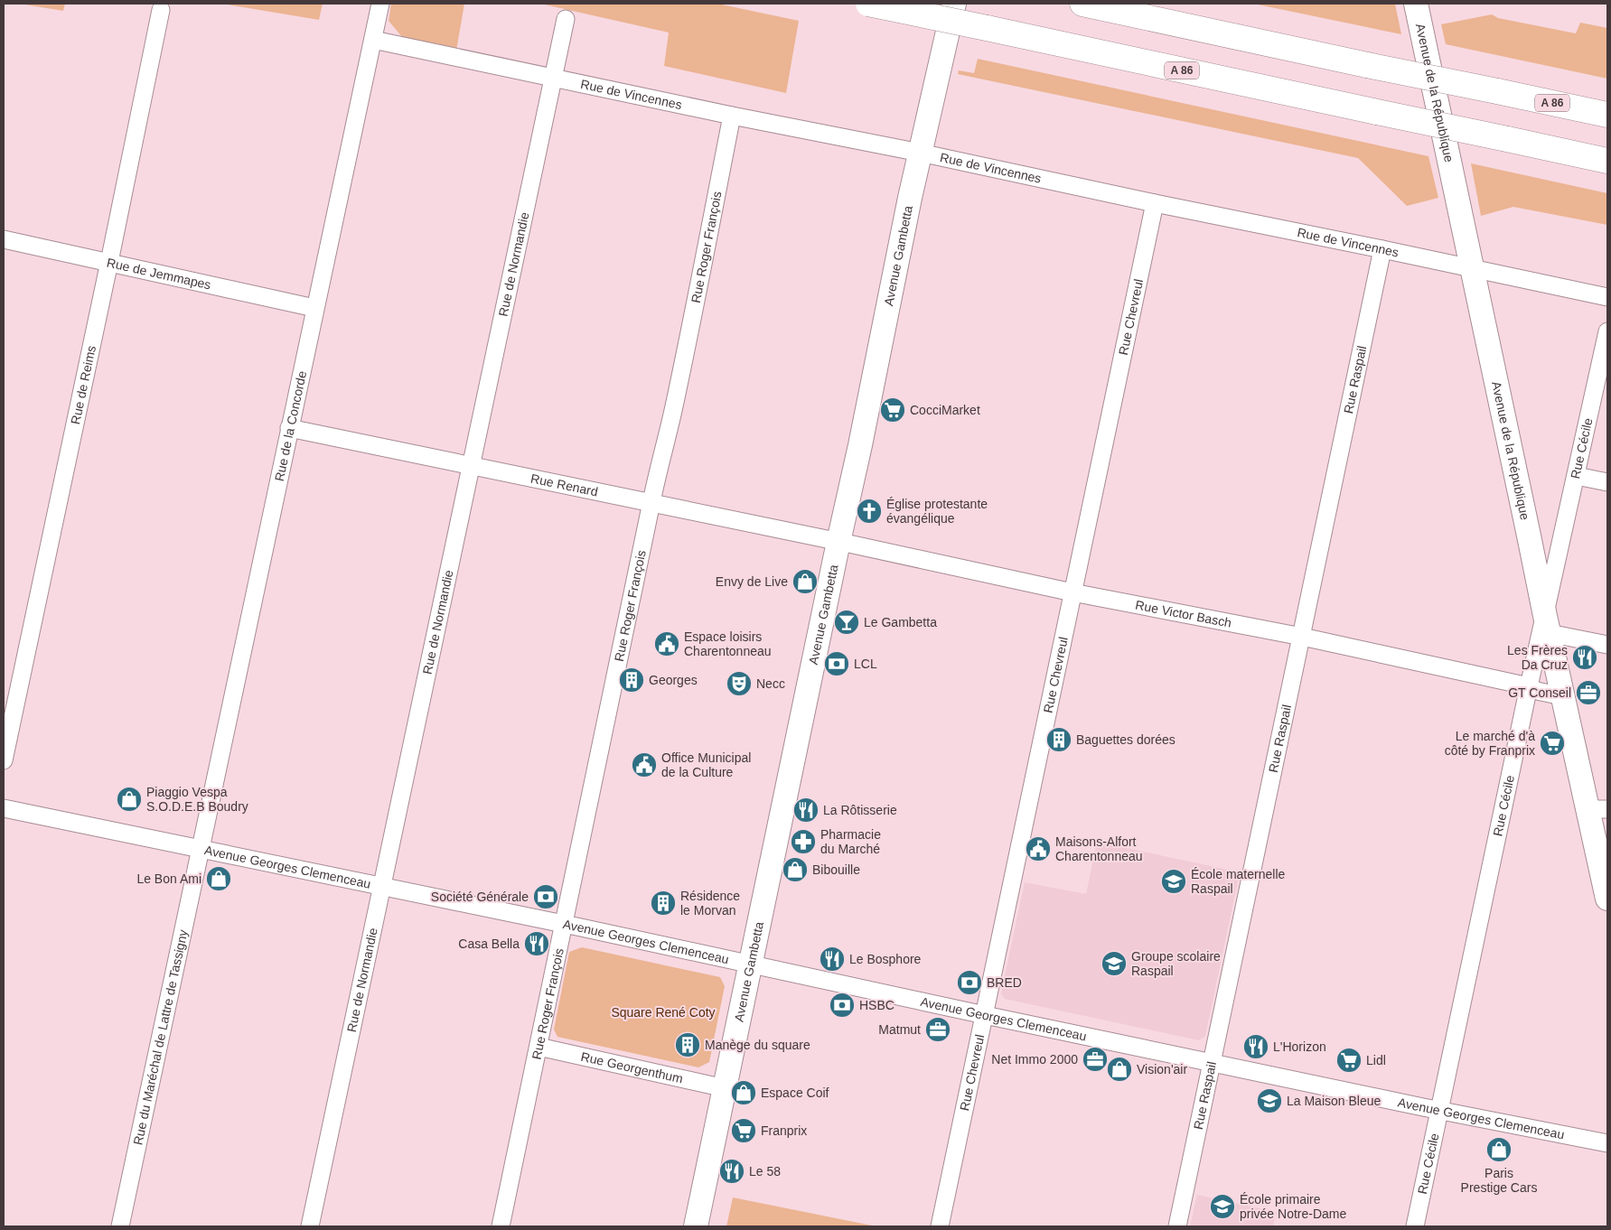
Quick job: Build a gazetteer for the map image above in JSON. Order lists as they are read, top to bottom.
{
  "streets": {
    "highway": ["A 86"],
    "street": [
      "Avenue de la République",
      "Rue de Vincennes",
      "Rue Roger François",
      "Avenue Gambetta",
      "Rue de Normandie",
      "Rue de Jemmapes",
      "Rue Chevreul",
      "Rue Raspail",
      "Rue de Reims",
      "Rue de la Concorde",
      "Rue Cécile",
      "Rue Renard",
      "Rue Victor Basch",
      "Avenue Georges Clemenceau",
      "Rue du Maréchal de Lattre de Tassigny",
      "Rue Georgenthum"
    ]
  },
  "crossings": [
    ["Avenue de la République", "Rue de Vincennes"],
    ["Avenue de la République", "Rue Cécile"],
    ["Avenue de la République", "Rue Victor Basch"],
    ["Rue de Vincennes", "Rue Roger François"],
    ["Rue de Vincennes", "Avenue Gambetta"],
    ["Rue de Vincennes", "Rue de Normandie"],
    ["Rue de Vincennes", "Rue Chevreul"],
    ["Rue de Vincennes", "Rue Raspail"],
    ["Rue de Vincennes", "Rue de la Concorde"],
    ["Rue Roger François", "Rue Renard"],
    ["Rue Roger François", "Avenue Georges Clemenceau"],
    ["Rue Roger François", "Rue Georgenthum"],
    ["Avenue Gambetta", "Rue Renard"],
    ["Avenue Gambetta", "Rue Victor Basch"],
    ["Avenue Gambetta", "Avenue Georges Clemenceau"],
    ["Avenue Gambetta", "Rue Georgenthum"],
    ["Rue de Normandie", "Rue Renard"],
    ["Rue de Normandie", "Avenue Georges Clemenceau"],
    ["Rue de Jemmapes", "Rue de Reims"],
    ["Rue de Jemmapes", "Rue de la Concorde"],
    ["Rue Chevreul", "Rue Victor Basch"],
    ["Rue Chevreul", "Avenue Georges Clemenceau"],
    ["Rue Raspail", "Rue Victor Basch"],
    ["Rue Raspail", "Avenue Georges Clemenceau"],
    ["Rue de la Concorde", "Rue Renard"],
    ["Rue de la Concorde", "Avenue Georges Clemenceau"],
    ["Rue de la Concorde", "Rue du Maréchal de Lattre de Tassigny"],
    ["Rue Cécile", "Rue Victor Basch"],
    ["Rue Cécile", "Avenue Georges Clemenceau"],
    ["Rue Renard", "Rue Victor Basch"],
    ["Avenue Georges Clemenceau", "Rue du Maréchal de Lattre de Tassigny"]
  ],
  "parks": ["Square René Coty"],
  "places": {
    "supermarket": [
      "CocciMarket",
      "Le marché d'à côté by Franprix",
      "Lidl",
      "Franprix"
    ],
    "church": ["Église protestante évangélique"],
    "shop": [
      "Envy de Live",
      "Piaggio Vespa S.O.D.E.B Boudry",
      "Bibouille",
      "Le Bon Ami",
      "Vision'air",
      "Espace Coif",
      "Paris Prestige Cars"
    ],
    "bar": ["Le Gambetta"],
    "public building": ["Espace loisirs Charentonneau", "Office Municipal de la Culture", "Maisons-Alfort Charentonneau"],
    "restaurant": [
      "Les Frères Da Cruz",
      "La Rôtisserie",
      "Casa Bella",
      "Le Bosphore",
      "L'Horizon",
      "Le 58"
    ],
    "bank": [
      "LCL",
      "Société Générale",
      "BRED",
      "HSBC"
    ],
    "building": [
      "Georges",
      "Baguettes dorées",
      "Résidence le Morvan",
      "Manège du square"
    ],
    "theatre": ["Necc"],
    "office": ["GT Conseil", "Matmut", "Net Immo 2000"],
    "pharmacy": ["Pharmacie du Marché"],
    "school or university": [
      "École maternelle Raspail",
      "Groupe scolaire Raspail",
      "La Maison Bleue",
      "École primaire privée Notre-Dame"
    ]
  }
}
